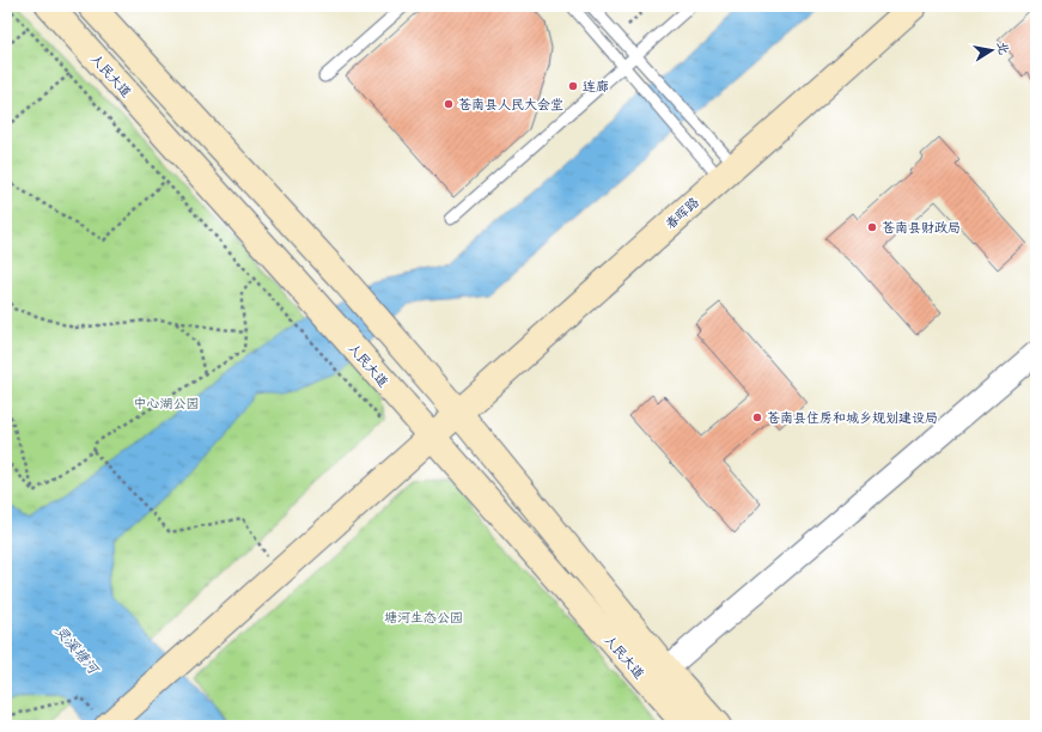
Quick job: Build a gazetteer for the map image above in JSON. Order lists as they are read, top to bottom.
{
  "streets": {
    "main road": ["人民大道", "春晖路"]
  },
  "crossings": [
    ["人民大道", "春晖路"]
  ],
  "water": ["灵溪塘河"],
  "parks": ["中心湖公园", "塘河生态公园"],
  "places": [
    "连廊",
    "苍南县人民大会堂",
    "苍南县财政局",
    "苍南县住房和城乡规划建设局"
  ],
  "north": "right"
}
